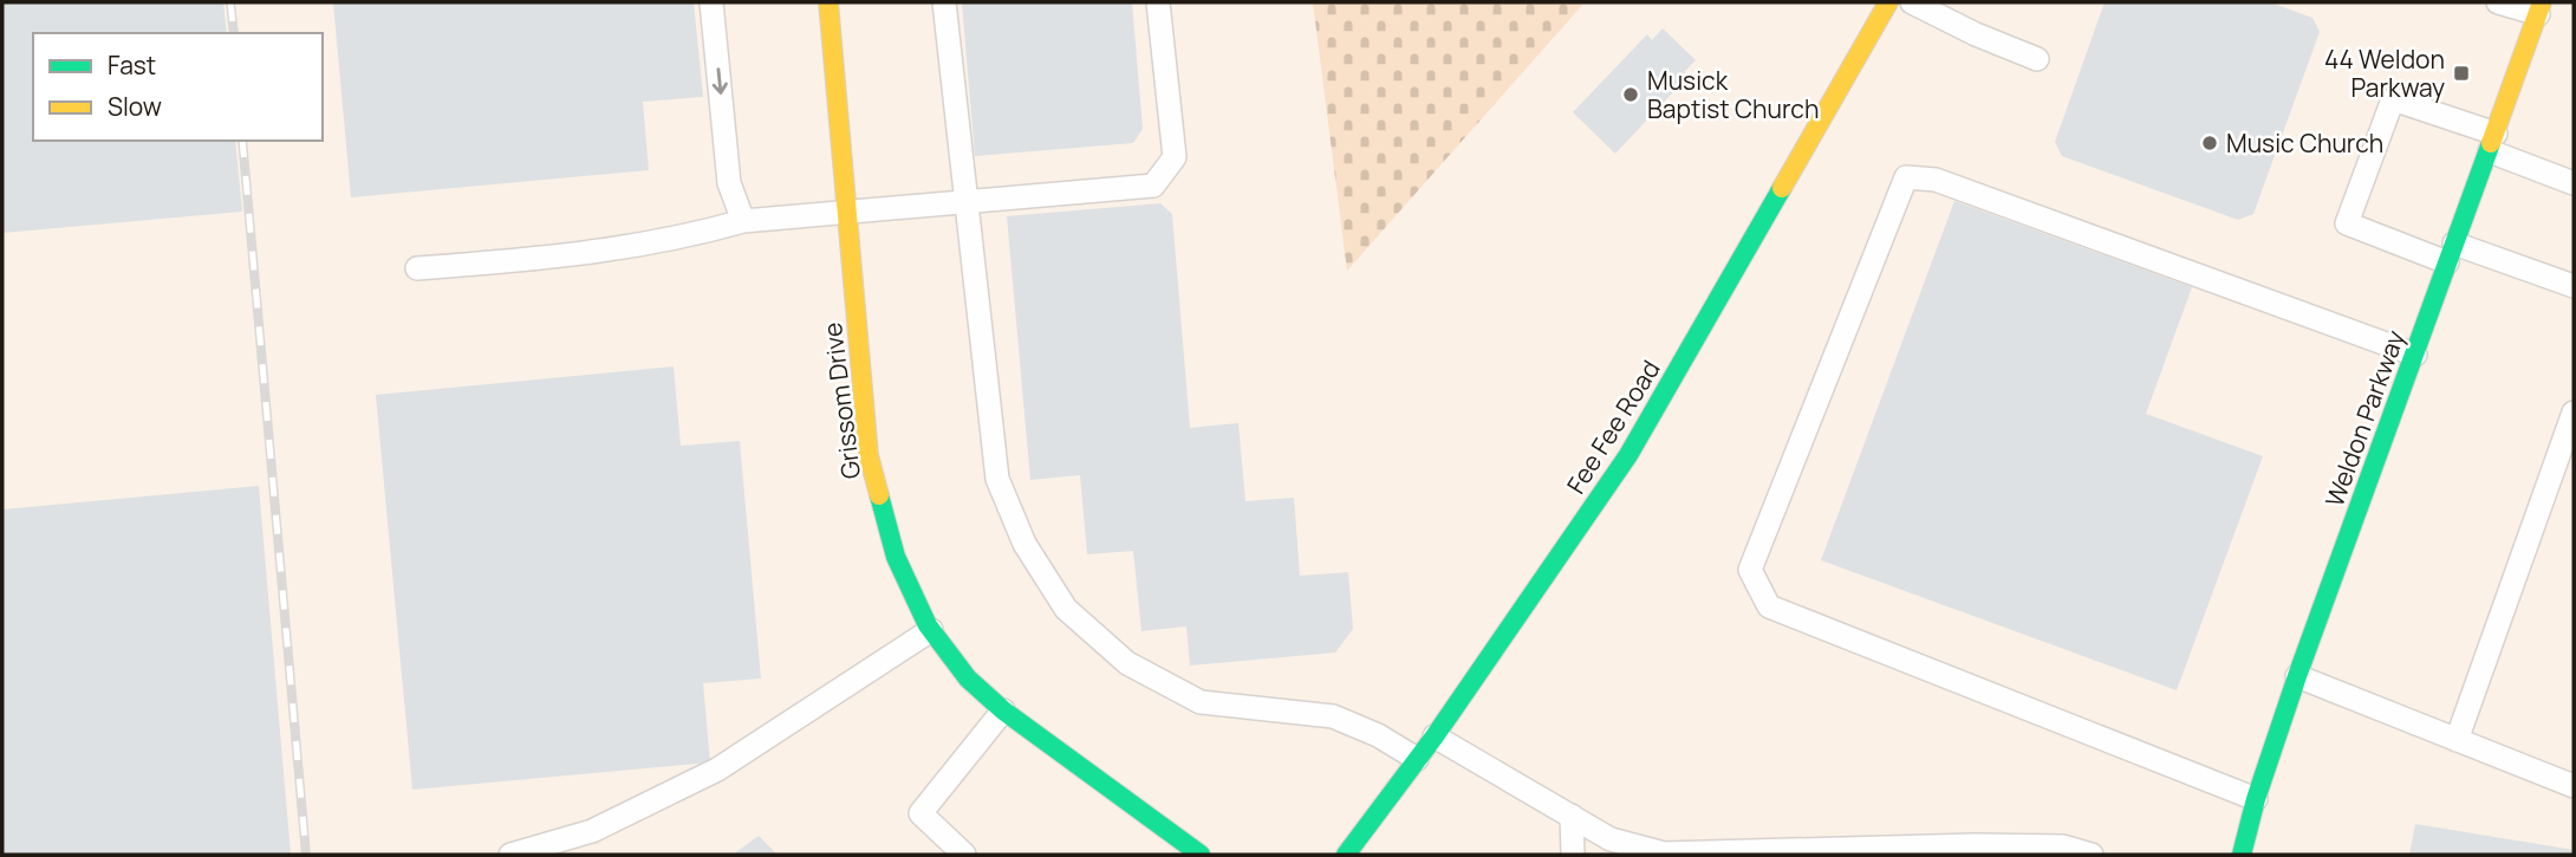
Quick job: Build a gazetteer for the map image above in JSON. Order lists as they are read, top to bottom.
{
  "streets": {
    "street": ["Grissom Drive", "Weldon Parkway", "Fee Fee Road"]
  },
  "places": {
    "transit": ["44 Weldon Parkway"],
    "other": ["Musick Baptist Church", "Music Church"]
  },
  "legend": ["Fast", "Slow"]
}
